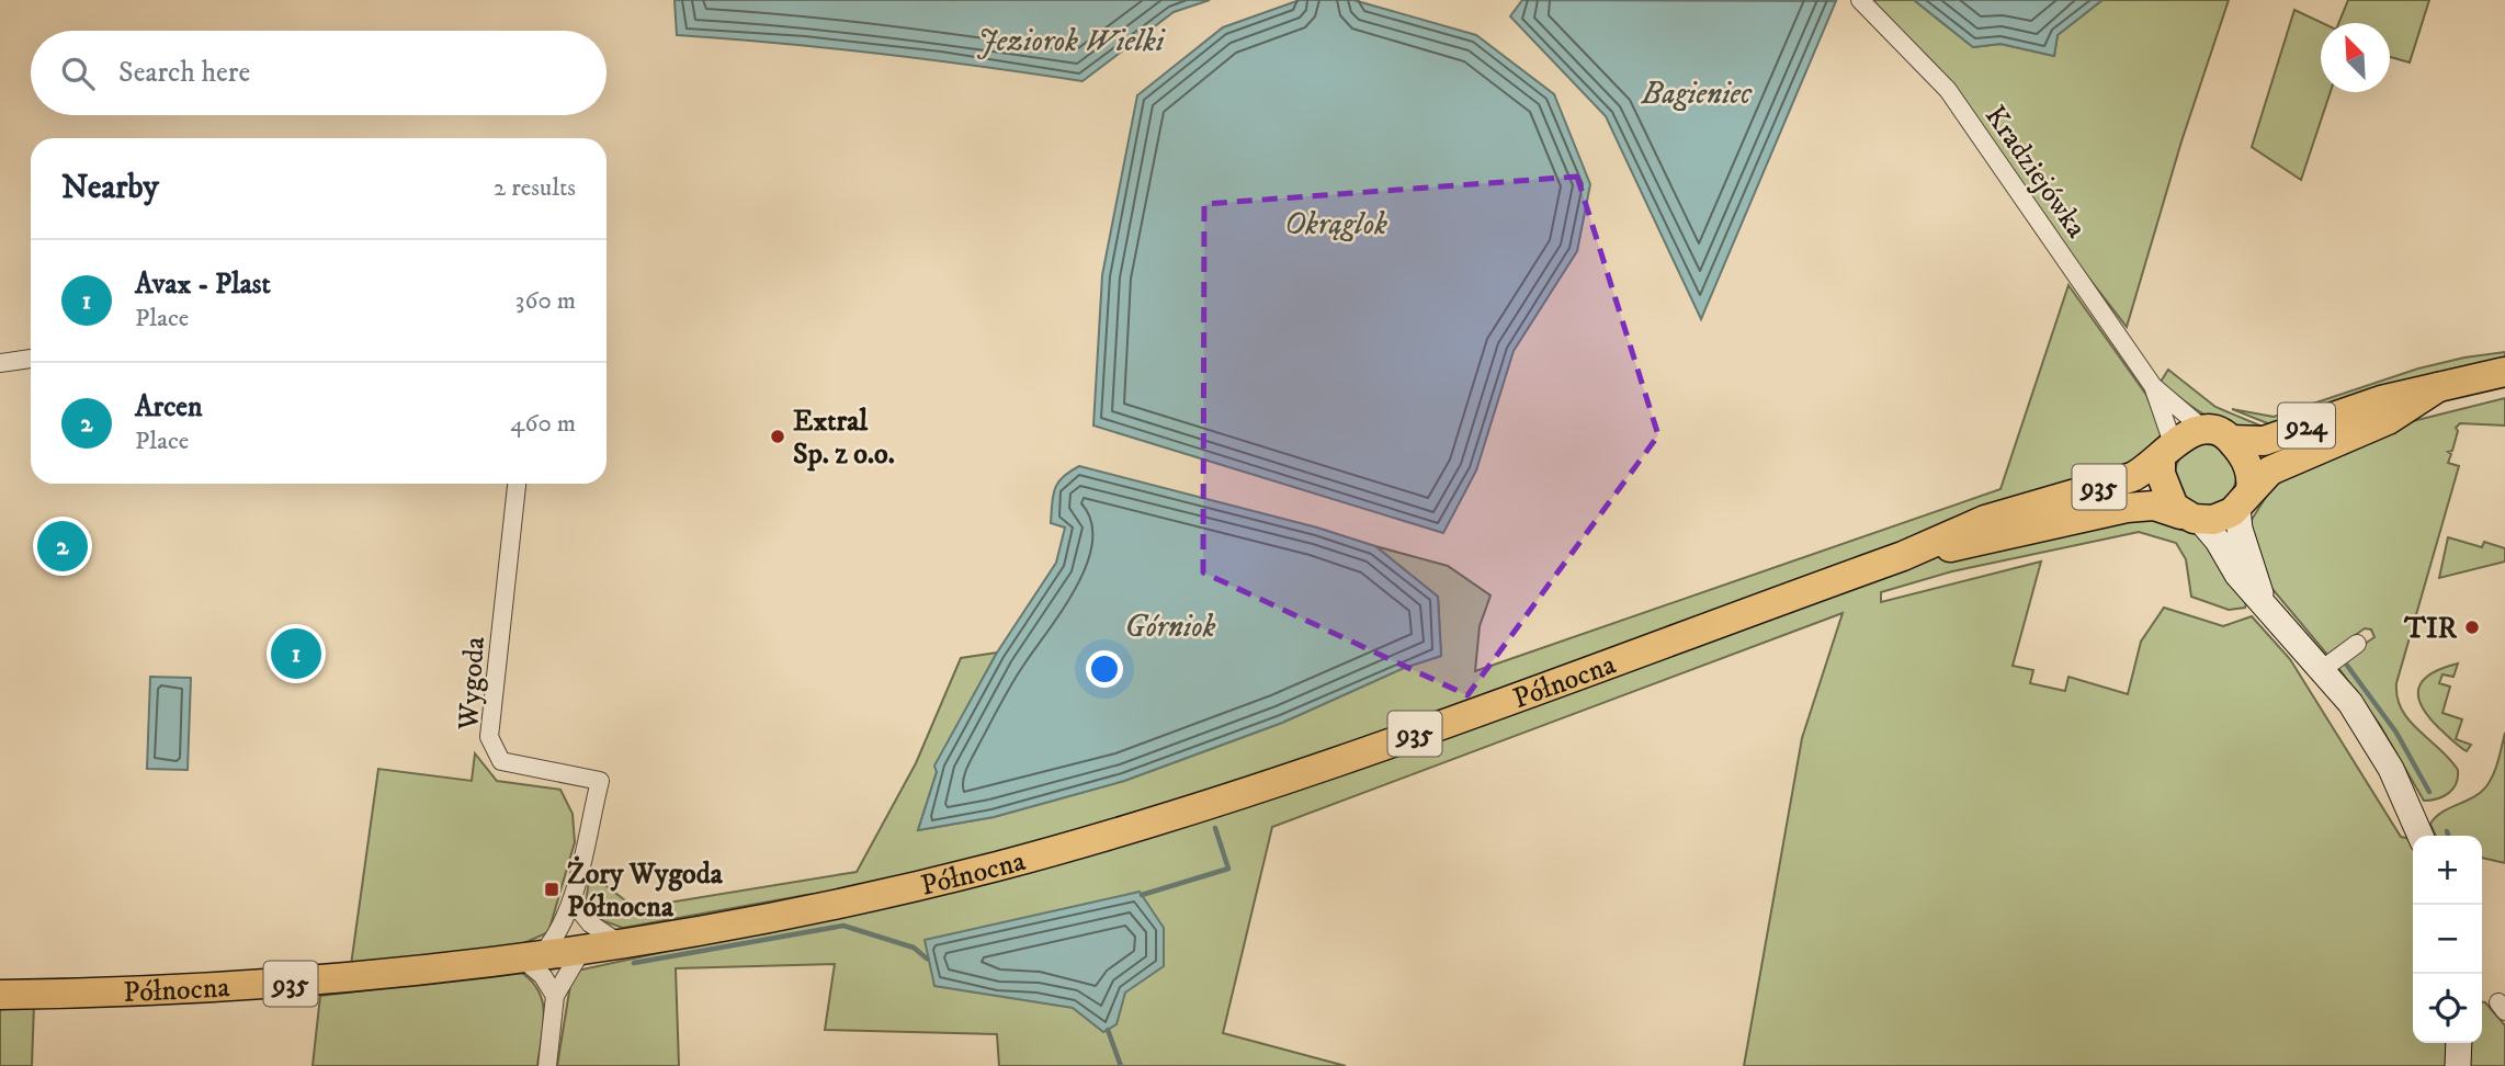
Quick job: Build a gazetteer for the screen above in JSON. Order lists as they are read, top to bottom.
{
  "streets": {
    "main road": ["924", "935", "Północna"],
    "street": ["Kradziejówka", "Wygoda"]
  },
  "crossings": [
    ["Kradziejówka", "924"],
    ["Kradziejówka", "Północna"],
    ["924", "Północna"],
    ["Północna", "Wygoda"]
  ],
  "water": [
    "Jeziorok Wielki",
    "Bagieniec",
    "Okrąglok",
    "Górniok"
  ],
  "places": {
    "other": ["Extral Sp. z o.o.", "TIR"],
    "transit": ["Żory Wygoda Północna"]
  },
  "north": "top left",
  "page": {
    "search": "Search here",
    "heading": ["Nearby", "2 results"],
    "list": [
      {
        "mark": "1",
        "name": "Avax - Plast",
        "note": "Place",
        "value": "360 m"
      },
      {
        "mark": "2",
        "name": "Arcen",
        "note": "Place",
        "value": "460 m"
      }
    ],
    "pins": ["2", "1"],
    "map_buttons": ["+", "−"]
  }
}
